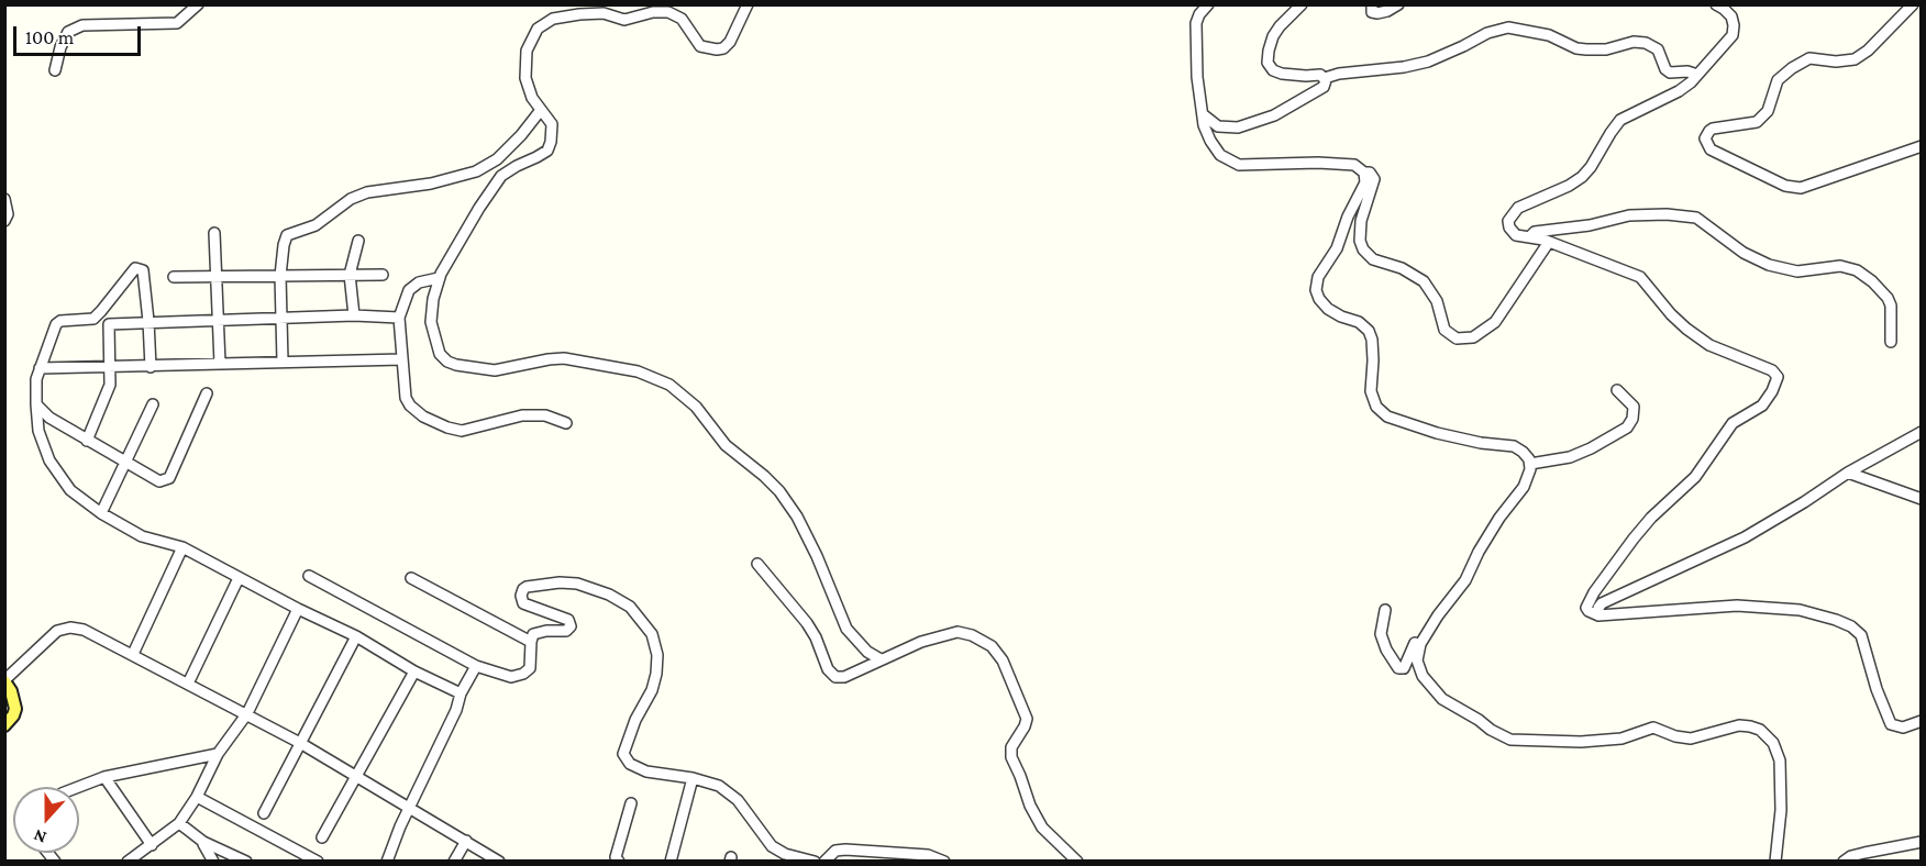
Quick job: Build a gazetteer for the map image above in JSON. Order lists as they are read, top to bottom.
{
  "scale_bar": "100 m",
  "north": "bottom"
}
